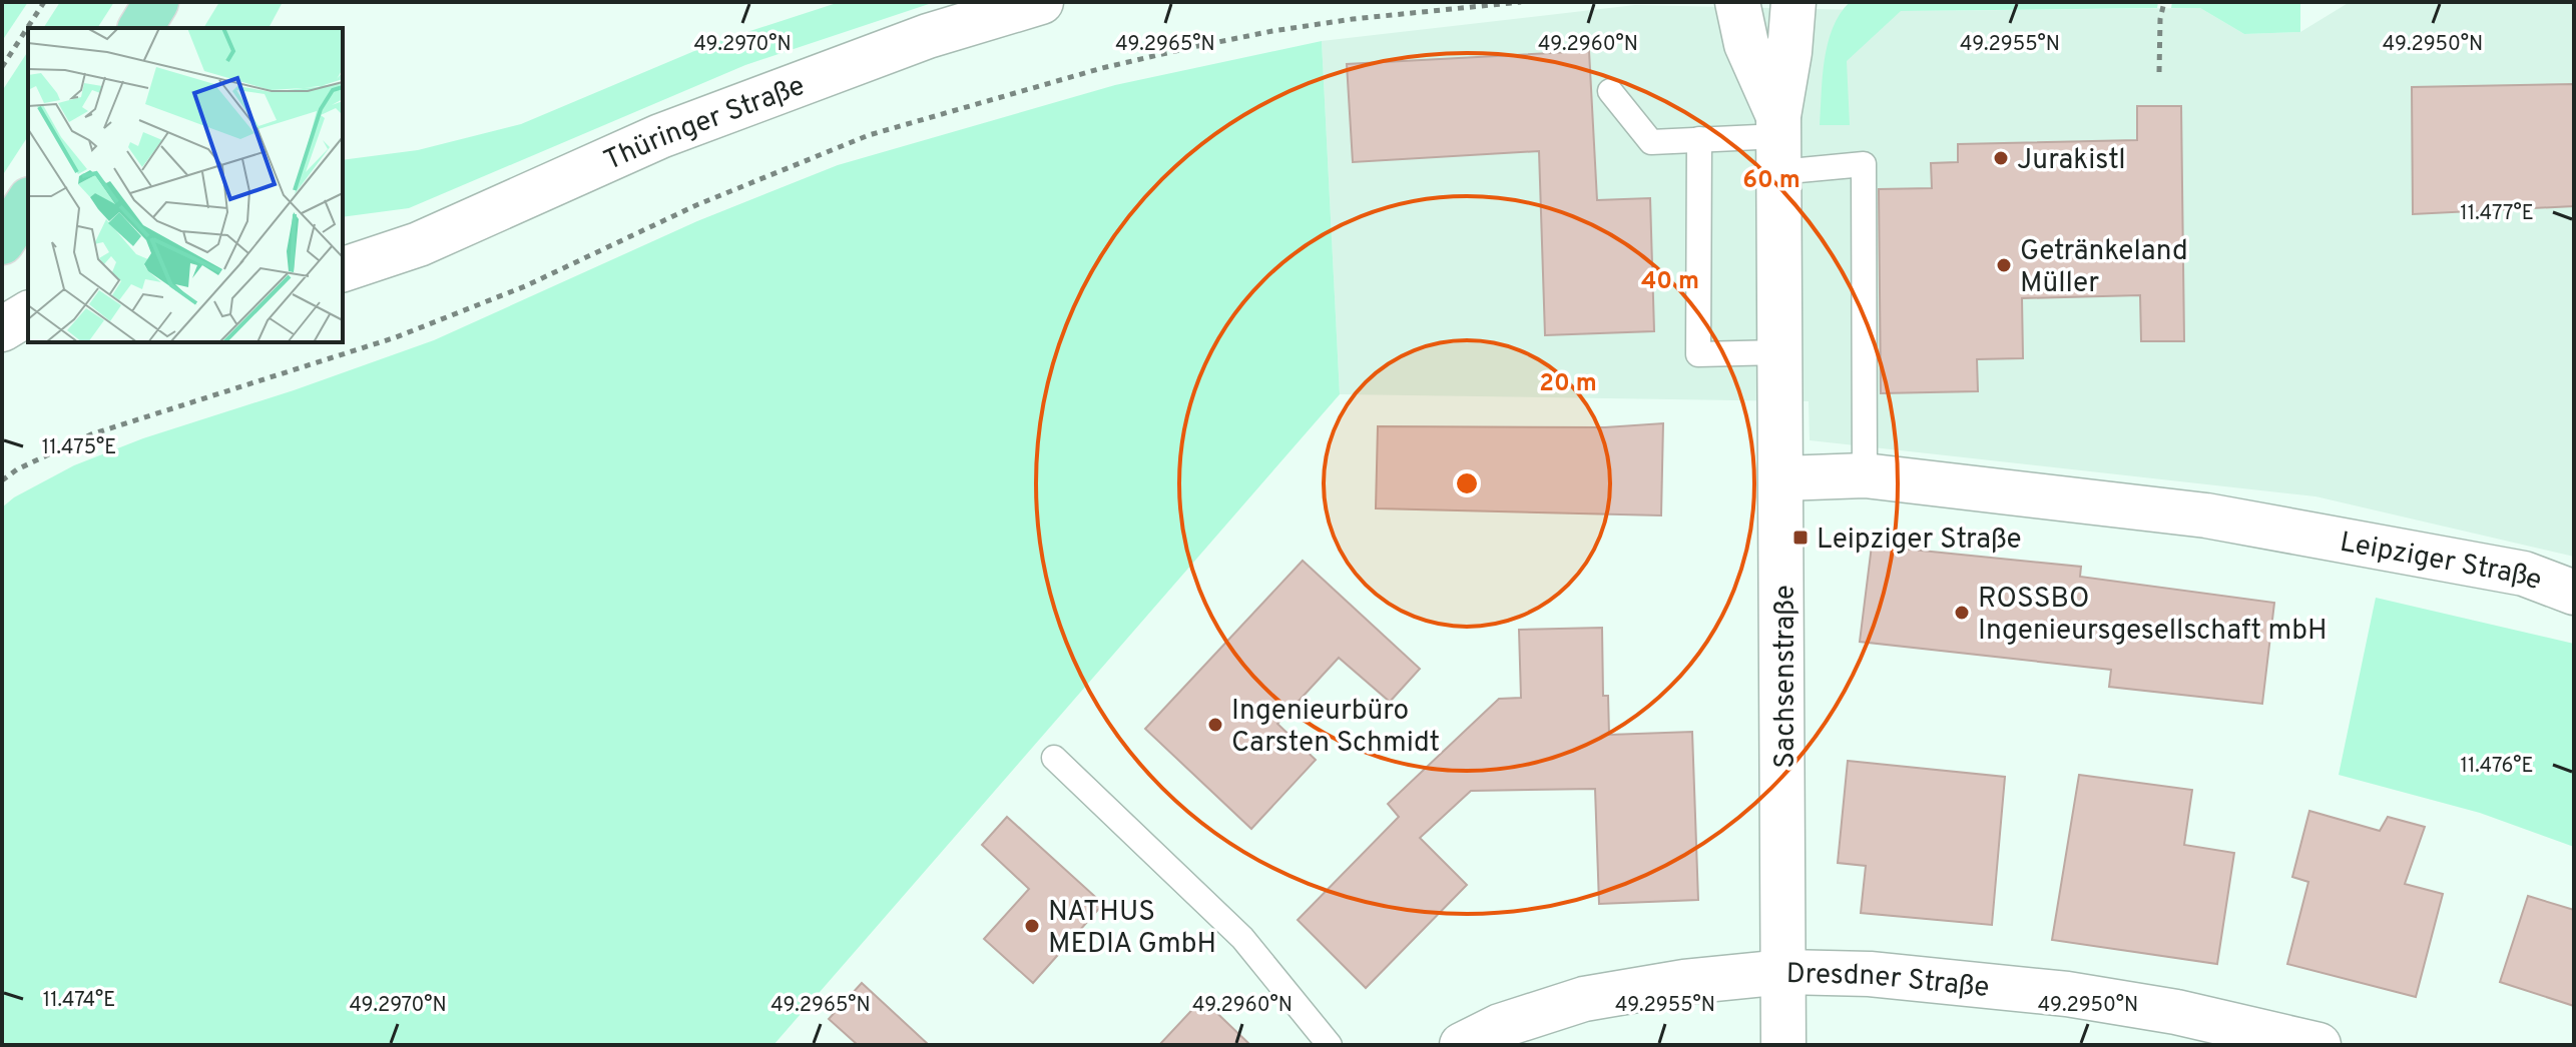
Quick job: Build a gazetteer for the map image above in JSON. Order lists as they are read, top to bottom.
{
  "streets": {
    "street": [
      "Thüringer Straße",
      "Leipziger Straße",
      "Sachsenstraße",
      "Dresdner Straße"
    ]
  },
  "crossings": [
    ["Leipziger Straße", "Sachsenstraße"],
    ["Sachsenstraße", "Dresdner Straße"]
  ],
  "places": {
    "other": [
      "Jurakistl",
      "Getränkeland Müller",
      "ROSSBO Ingenieursgesellschaft mbH",
      "Ingenieurbüro Carsten Schmidt",
      "NATHUS MEDIA GmbH"
    ],
    "transit": ["Leipziger Straße"]
  },
  "coordinates": [
    "49.2970°N",
    "49.2965°N",
    "49.2960°N",
    "49.2955°N",
    "49.2950°N",
    "11.477°E",
    "11.475°E",
    "11.476°E",
    "11.474°E"
  ],
  "rings": ["60 m", "40 m", "20 m"]
}
